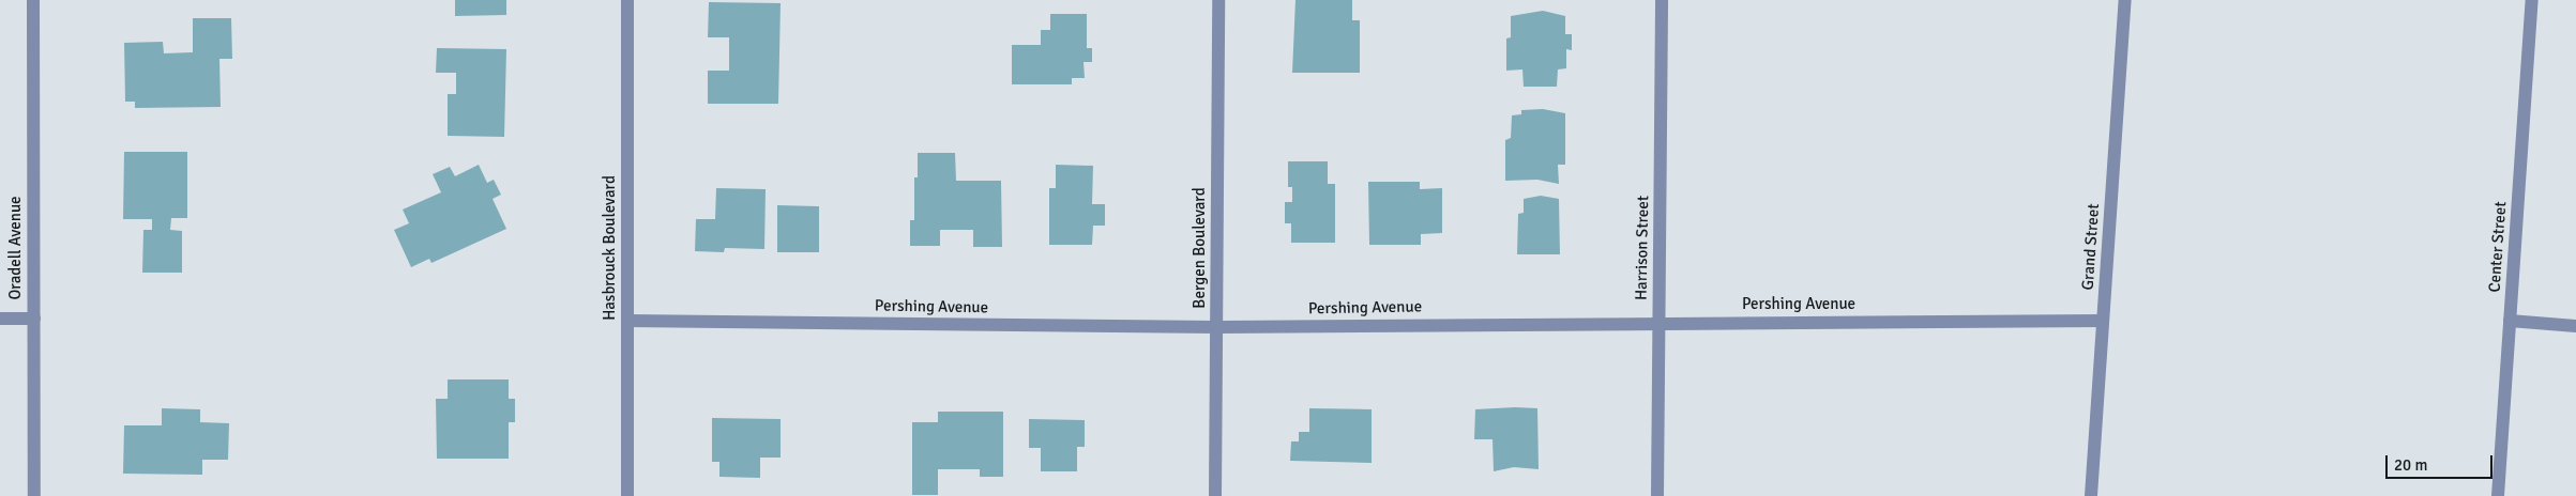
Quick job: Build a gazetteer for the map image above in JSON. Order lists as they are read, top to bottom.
{
  "streets": {
    "street": [
      "Grand Street",
      "Center Street",
      "Oradell Avenue",
      "Hasbrouck Boulevard",
      "Bergen Boulevard",
      "Harrison Street",
      "Pershing Avenue"
    ]
  },
  "crossings": [
    ["Grand Street", "Pershing Avenue"],
    ["Hasbrouck Boulevard", "Pershing Avenue"],
    ["Bergen Boulevard", "Pershing Avenue"],
    ["Harrison Street", "Pershing Avenue"]
  ],
  "scale_bar": "20 m"
}
